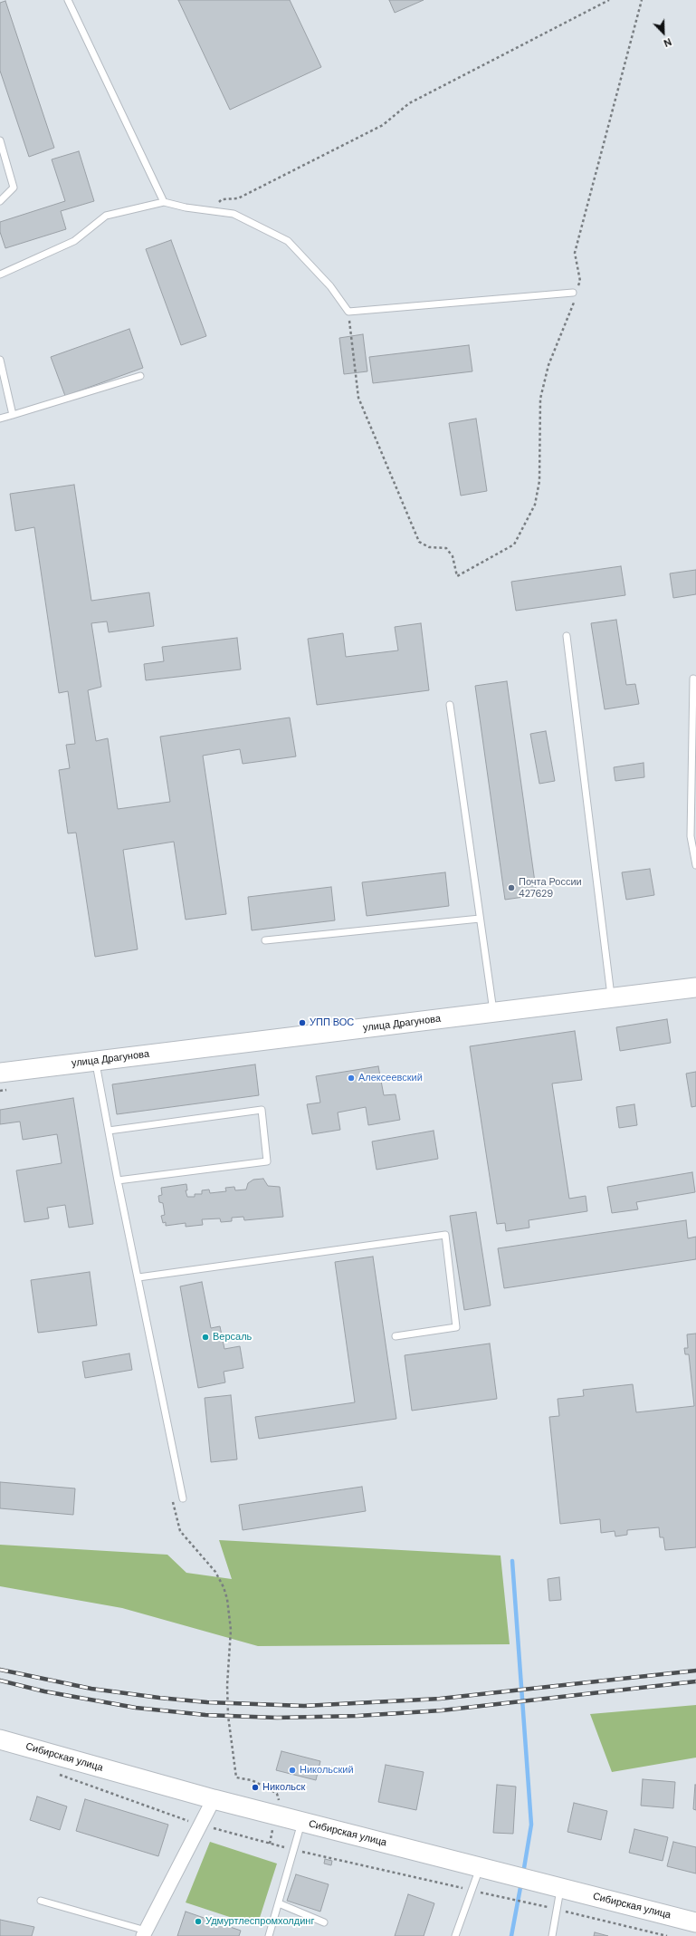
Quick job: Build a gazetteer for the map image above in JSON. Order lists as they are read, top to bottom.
{
  "streets": {
    "main road": ["улица Драгунова", "Сибирская улица"]
  },
  "places": [
    "Почта России 427629",
    "УПП ВОС",
    "Алексеевский",
    "Версаль",
    "Никольский",
    "Никольск",
    "Удмуртлеспромхолдинг"
  ],
  "north": "bottom right"
}
